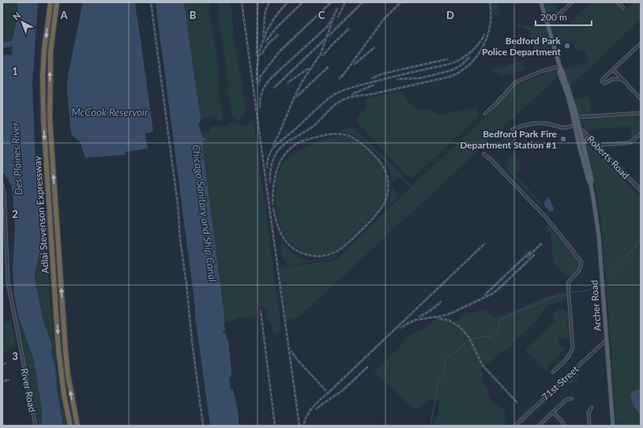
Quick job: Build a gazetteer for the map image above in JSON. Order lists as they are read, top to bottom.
{
  "streets": {
    "highway": ["Adlai Stevenson Expressway"],
    "main road": ["Archer Road"],
    "street": ["Roberts Road", "71st Street", "River Road"]
  },
  "crossings": [
    ["Roberts Road", "Archer Road"],
    ["Archer Road", "71st Street"]
  ],
  "water": ["McCook Reservoir", "Des Plaines River", "Chicago Sanitary and Ship Canal"],
  "places": ["Bedford Park Police Department", "Bedford Park Fire Department Station #1"],
  "scale_bar": "200 m",
  "north": "top left",
  "grid": {
    "columns": [
      "A",
      "B",
      "C",
      "D"
    ],
    "rows": ["1", "2", "3"]
  }
}
